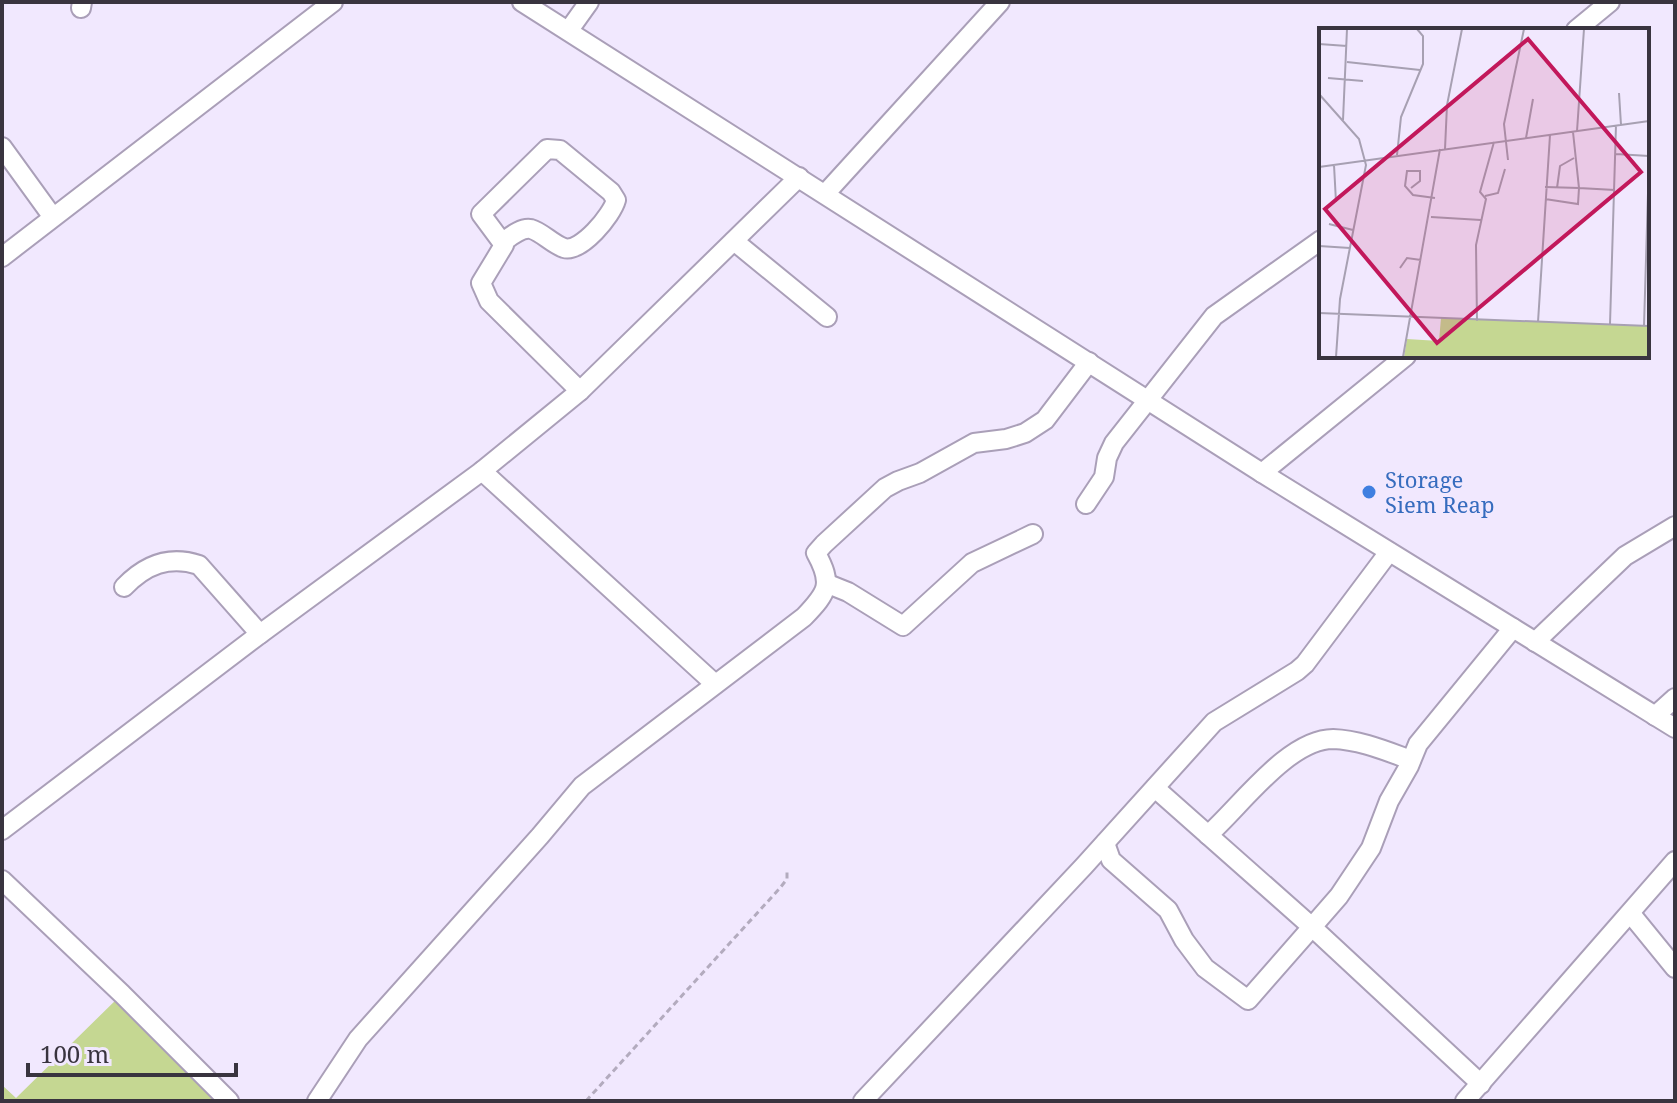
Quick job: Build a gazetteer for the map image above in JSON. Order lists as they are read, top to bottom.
{
  "places": ["Storage Siem Reap"],
  "scale_bar": "100 m"
}
